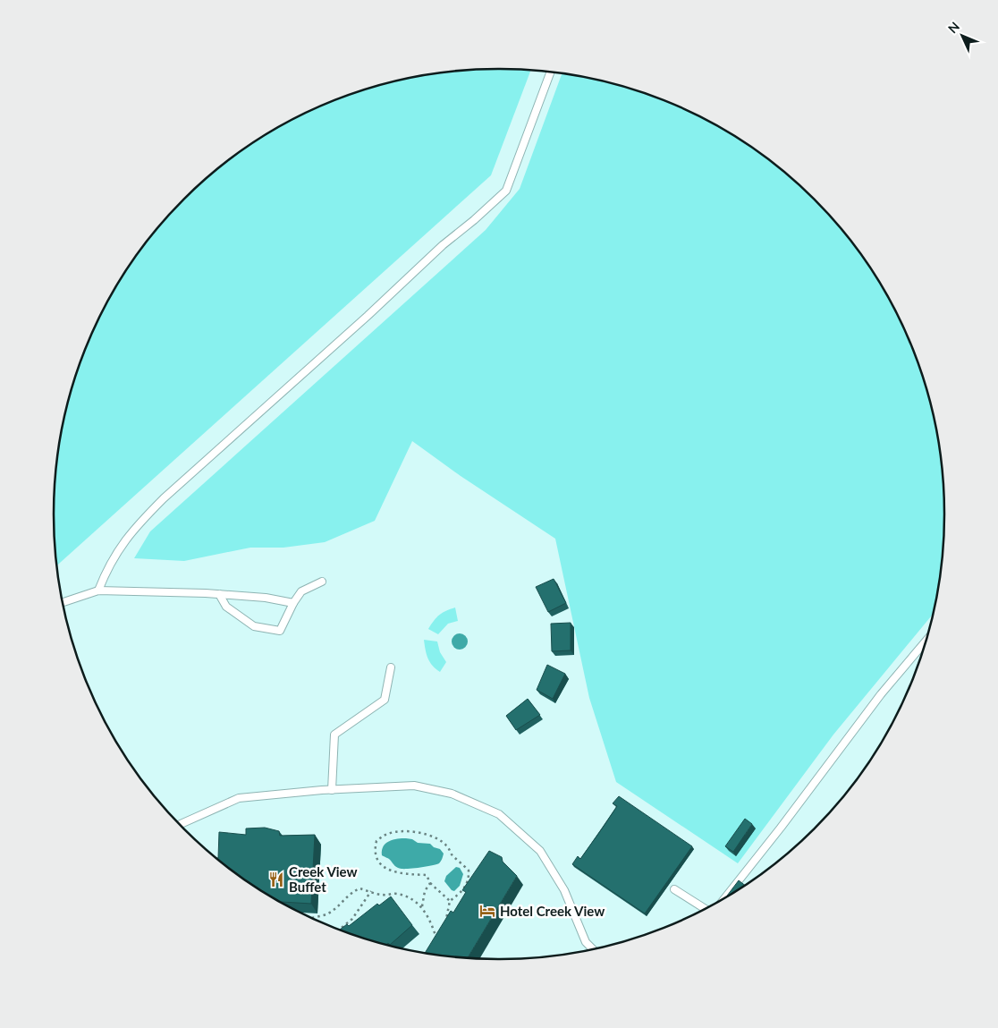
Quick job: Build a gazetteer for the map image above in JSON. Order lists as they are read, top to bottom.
{
  "places": {
    "restaurant": ["Creek View Buffet"],
    "hotel": ["Hotel Creek View"]
  },
  "north": "top left"
}
